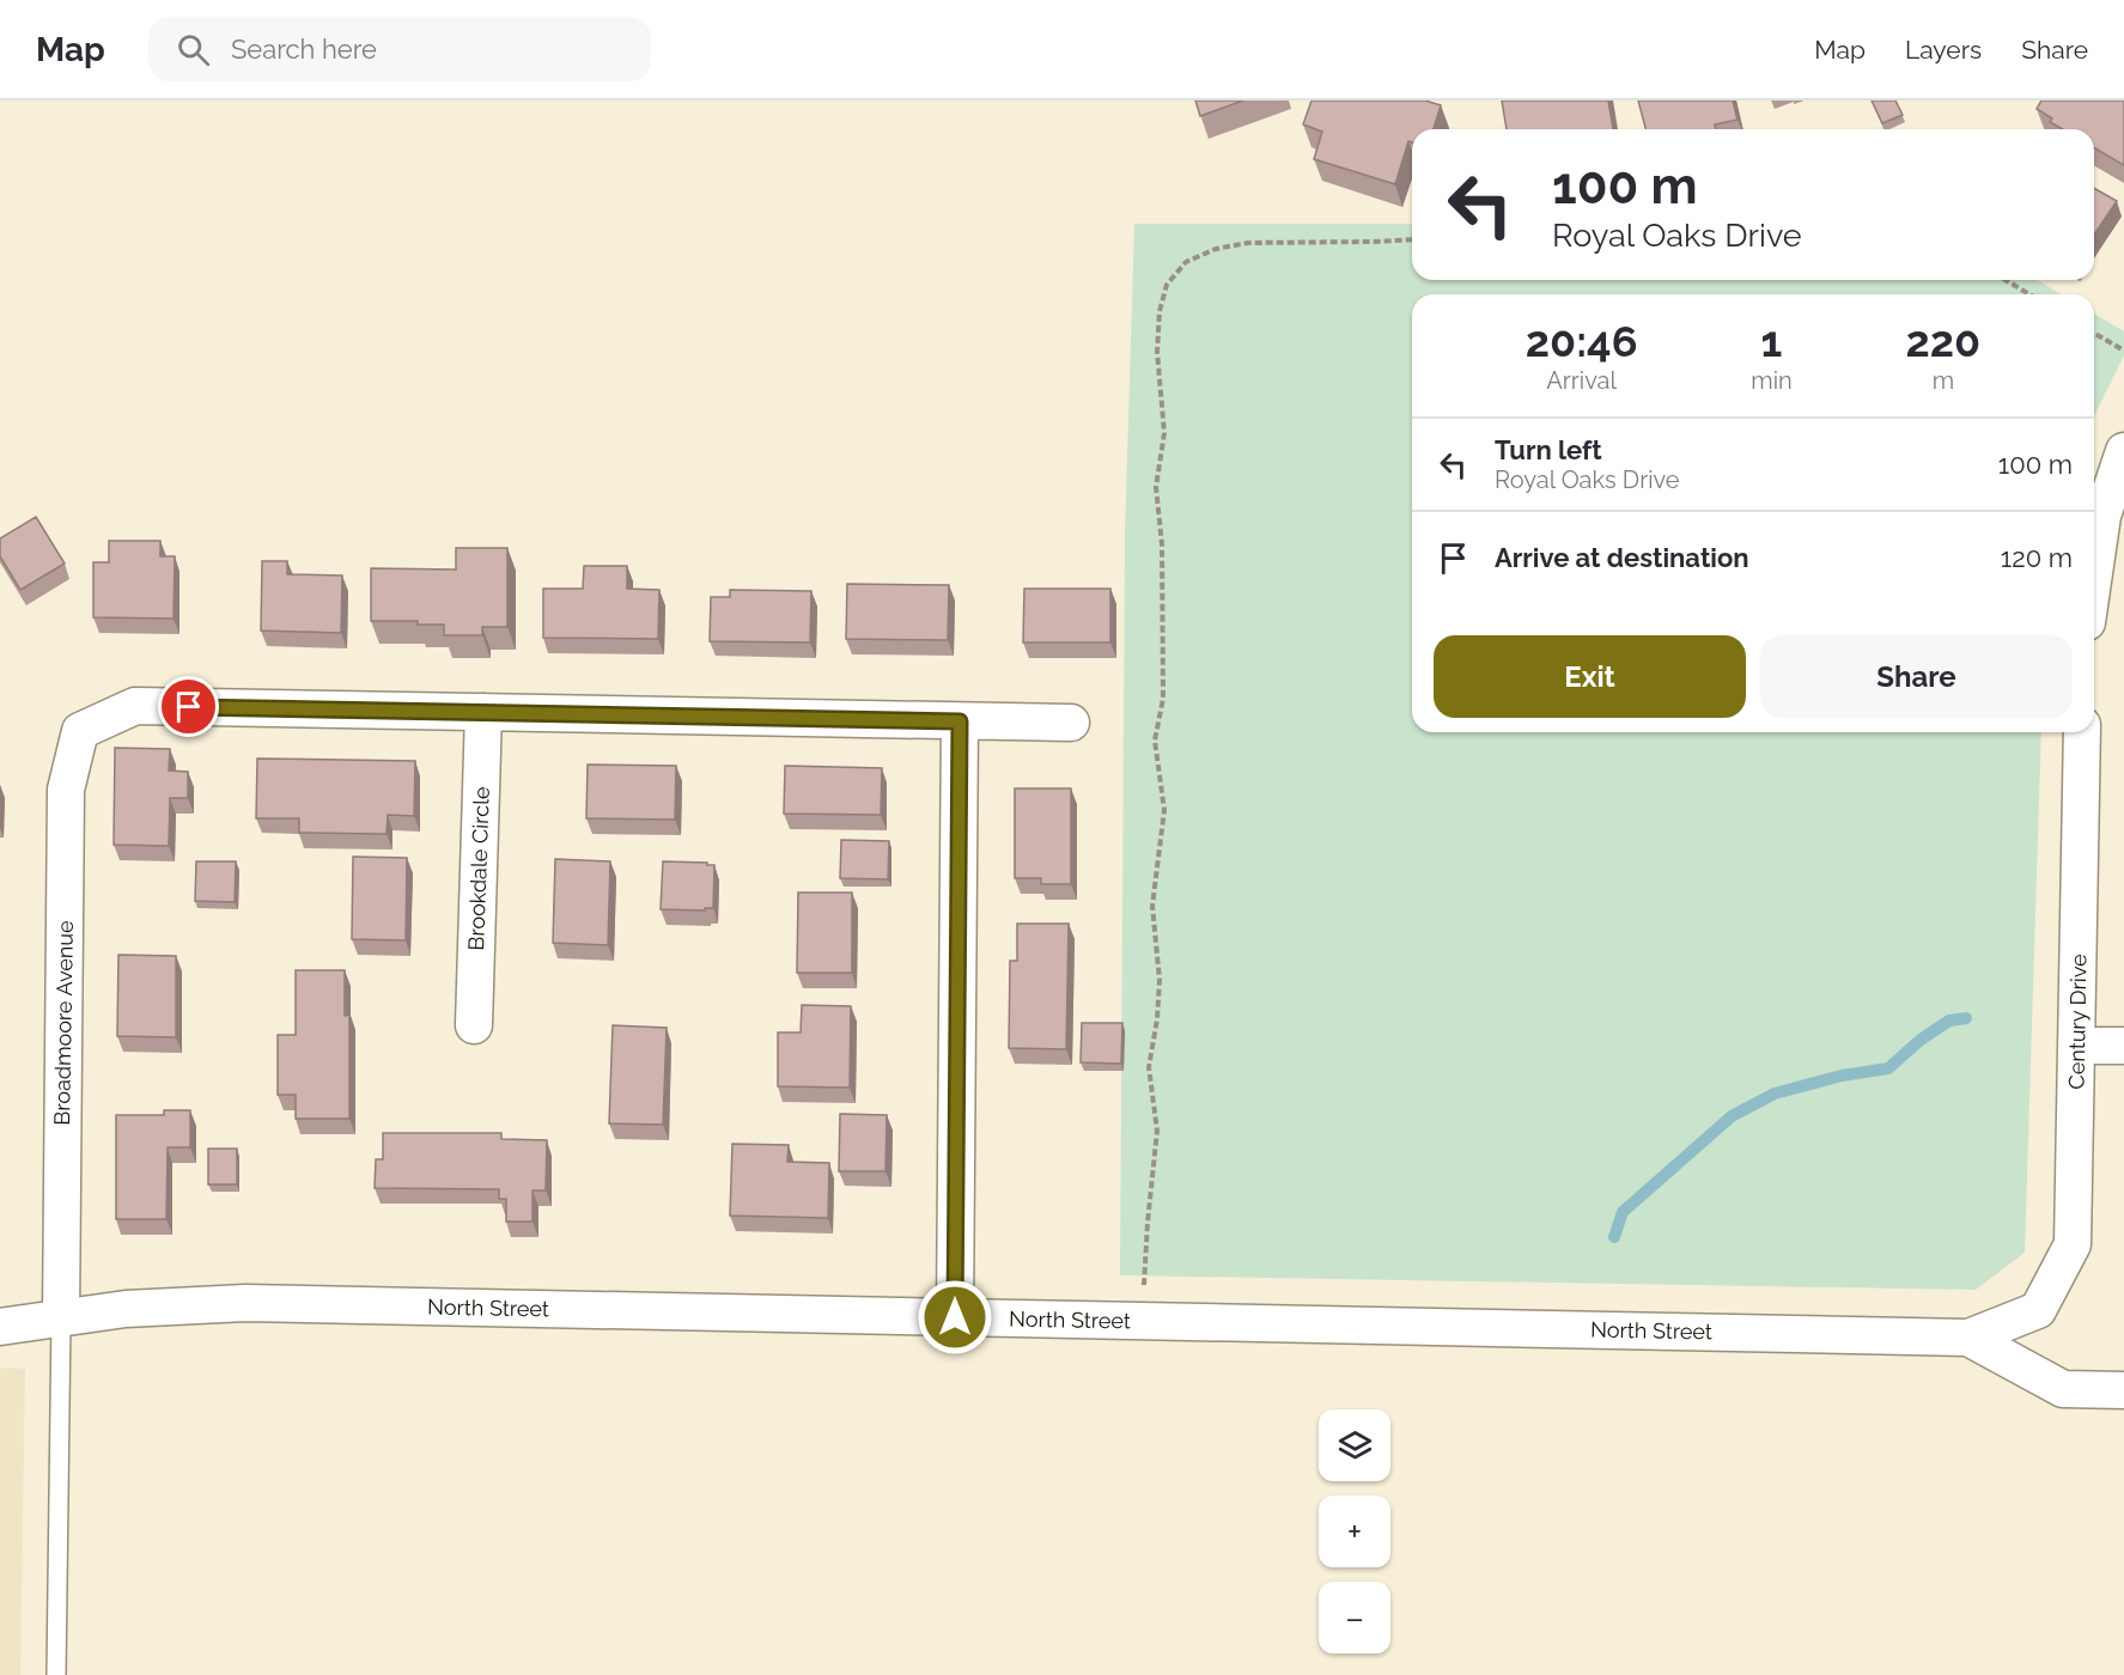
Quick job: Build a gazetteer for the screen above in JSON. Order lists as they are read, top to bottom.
{
  "streets": {
    "street": [
      "Brookdale Circle",
      "Century Drive",
      "Broadmoore Avenue",
      "North Street"
    ]
  },
  "crossings": [
    ["Brookdale Circle", "Broadmoore Avenue"],
    ["Century Drive", "North Street"],
    ["Broadmoore Avenue", "North Street"]
  ],
  "page": {
    "header": "Map",
    "search": "Search here",
    "nav": ["Map", "Layers", "Share"],
    "turn": ["100 m", "Royal Oaks Drive"],
    "eta": [
      "20:46",
      "Arrival",
      "1",
      "min",
      "220",
      "m"
    ],
    "list": [
      {
        "name": "Turn left",
        "note": "Royal Oaks Drive",
        "value": "100 m"
      },
      {
        "name": "Arrive at destination",
        "value": "120 m"
      }
    ],
    "buttons": ["Exit", "Share"],
    "map_buttons": ["+", "−"]
  }
}
